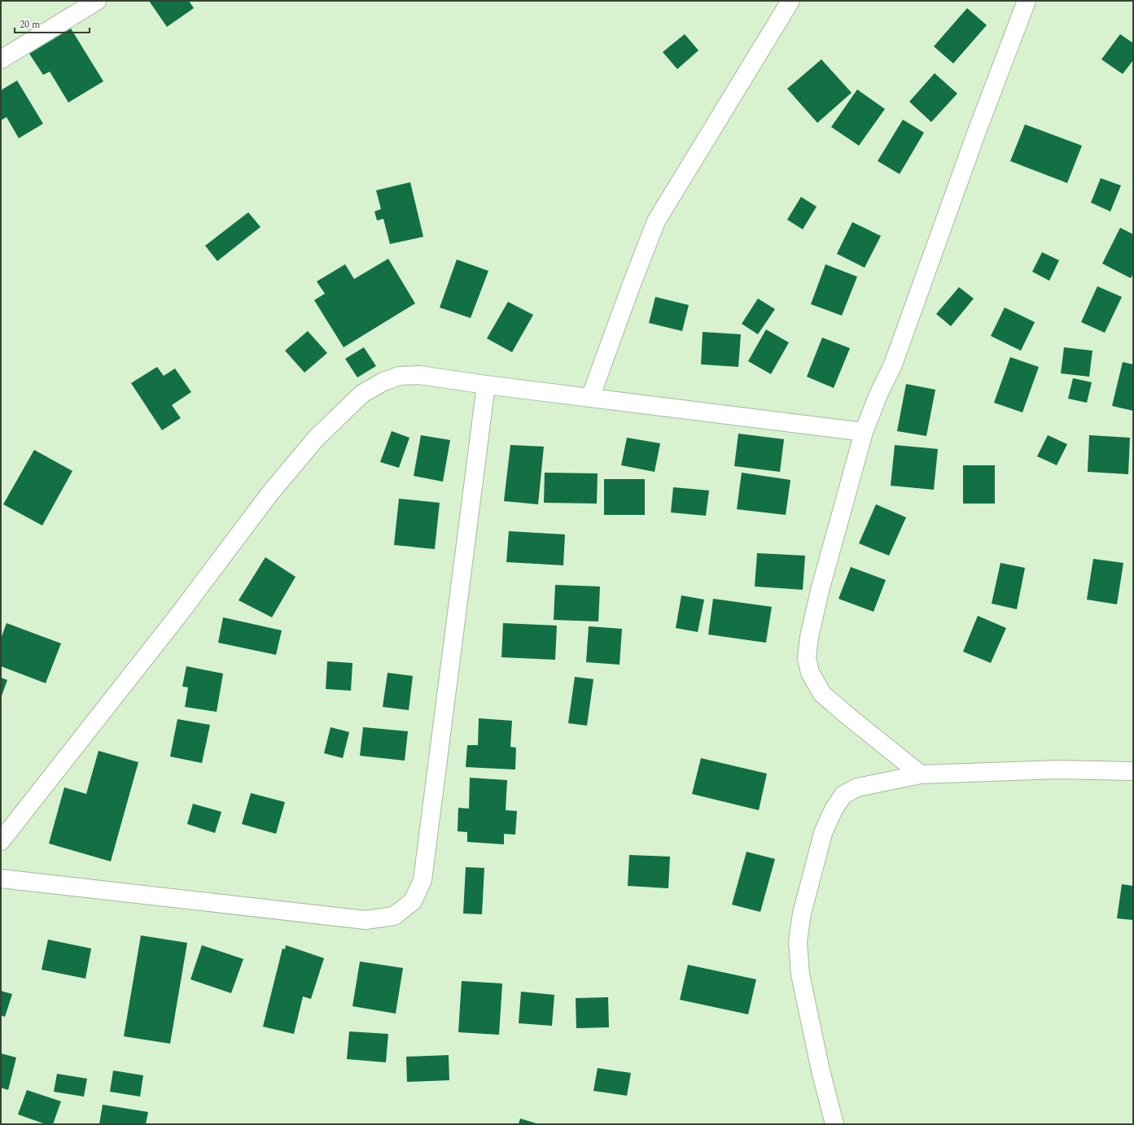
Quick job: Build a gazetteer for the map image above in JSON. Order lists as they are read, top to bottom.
{
  "scale_bar": "20 m"
}
